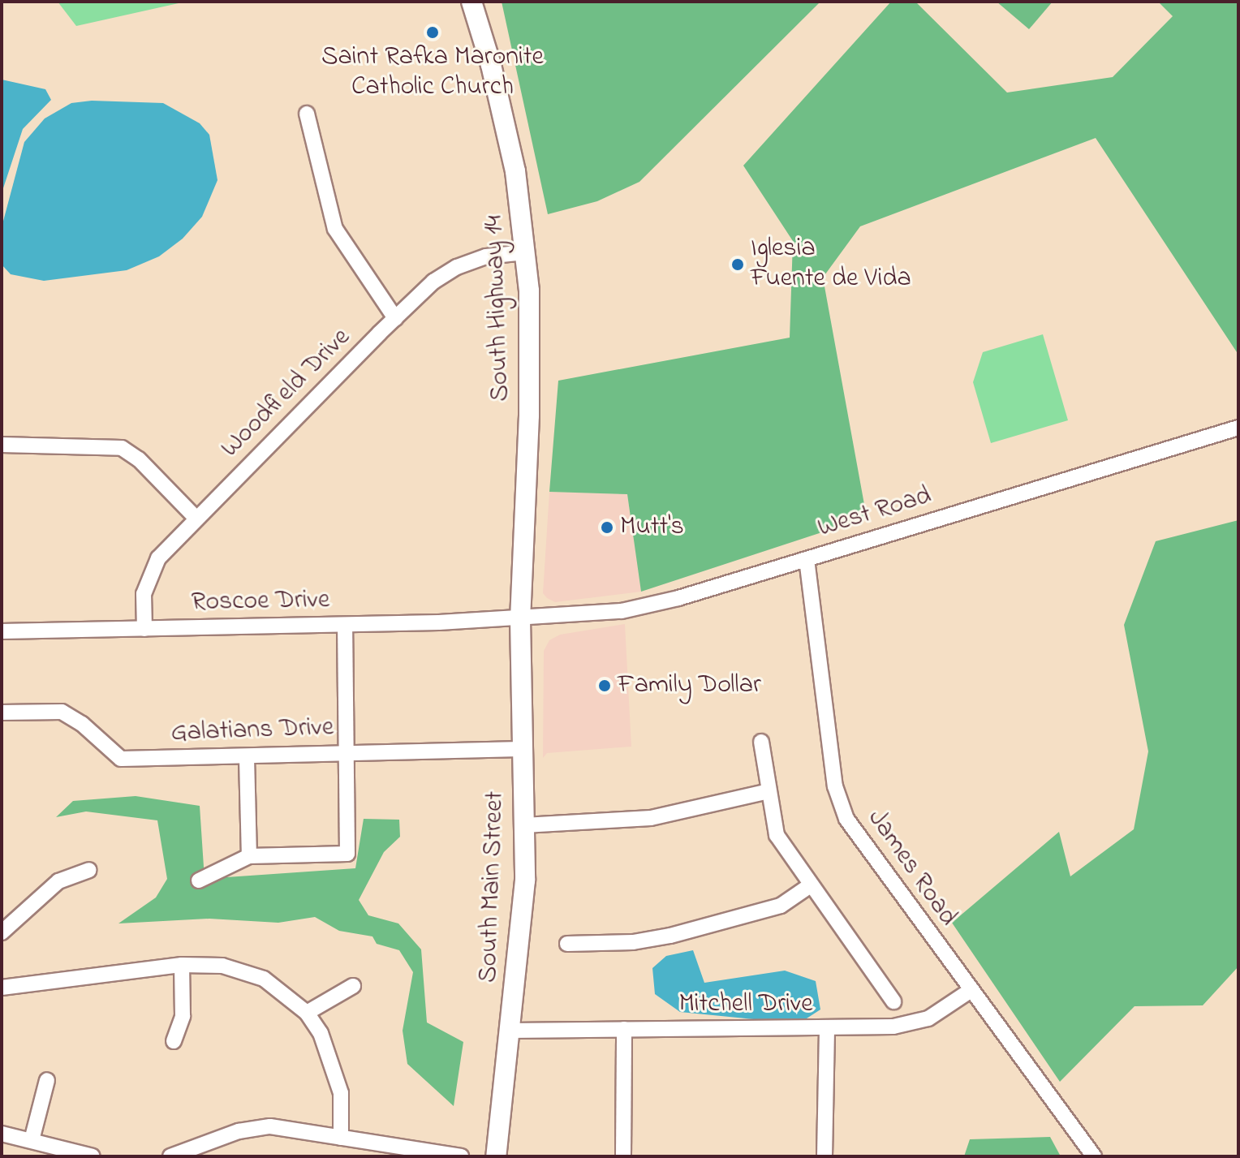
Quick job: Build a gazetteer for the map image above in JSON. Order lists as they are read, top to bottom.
{
  "streets": {
    "main road": ["South Highway 14", "South Main Street"],
    "street": [
      "Woodfield Drive",
      "West Road",
      "Roscoe Drive",
      "Galatians Drive",
      "James Road",
      "Mitchell Drive"
    ]
  },
  "crossings": [
    ["South Highway 14", "Woodfield Drive"],
    ["South Highway 14", "West Road"],
    ["South Highway 14", "Roscoe Drive"],
    ["South Highway 14", "South Main Street"],
    ["Woodfield Drive", "Roscoe Drive"],
    ["West Road", "Roscoe Drive"],
    ["West Road", "James Road"],
    ["West Road", "South Main Street"],
    ["Roscoe Drive", "South Main Street"],
    ["Galatians Drive", "South Main Street"],
    ["James Road", "Mitchell Drive"],
    ["South Main Street", "Mitchell Drive"]
  ],
  "places": [
    "Saint Rafka Maronite Catholic Church",
    "Iglesia Fuente de Vida",
    "Mutt's",
    "Family Dollar"
  ]
}
